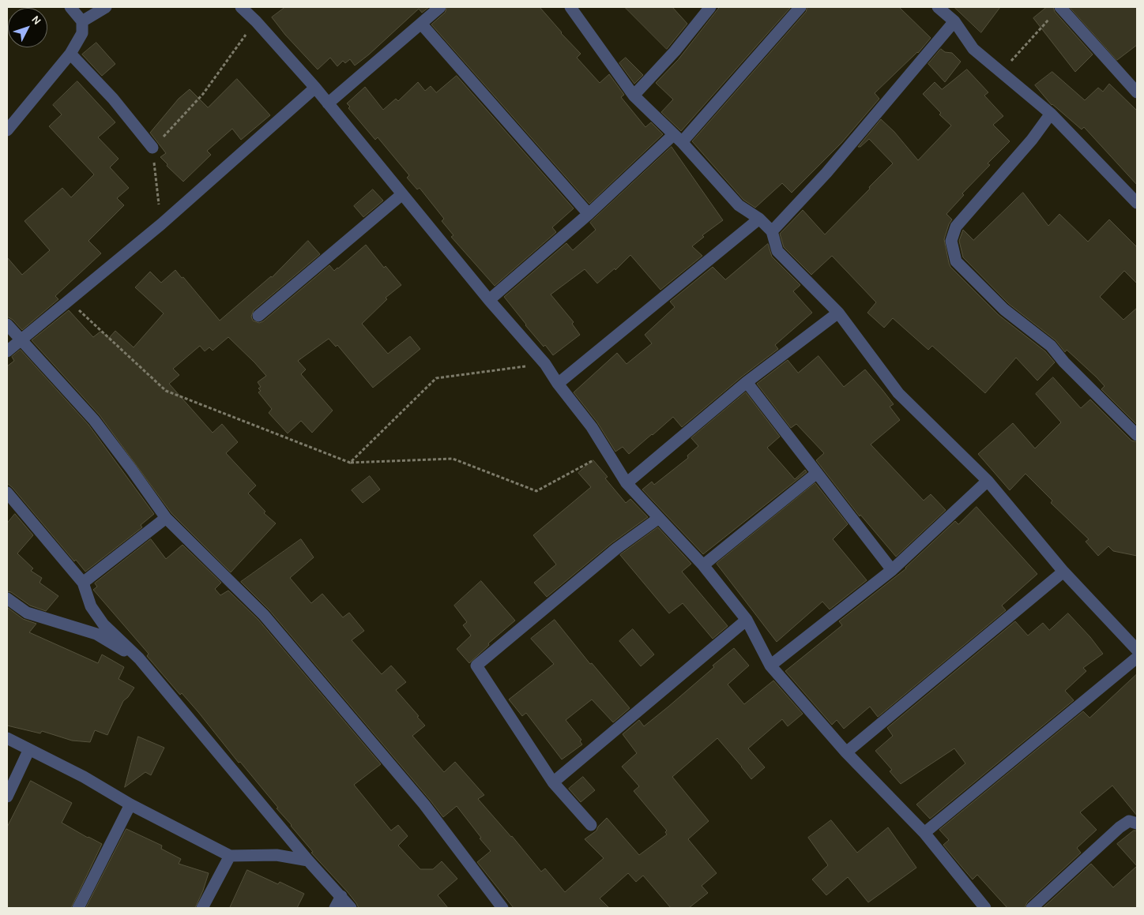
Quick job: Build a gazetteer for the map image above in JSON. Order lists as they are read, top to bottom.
{
  "north": "top right"
}
